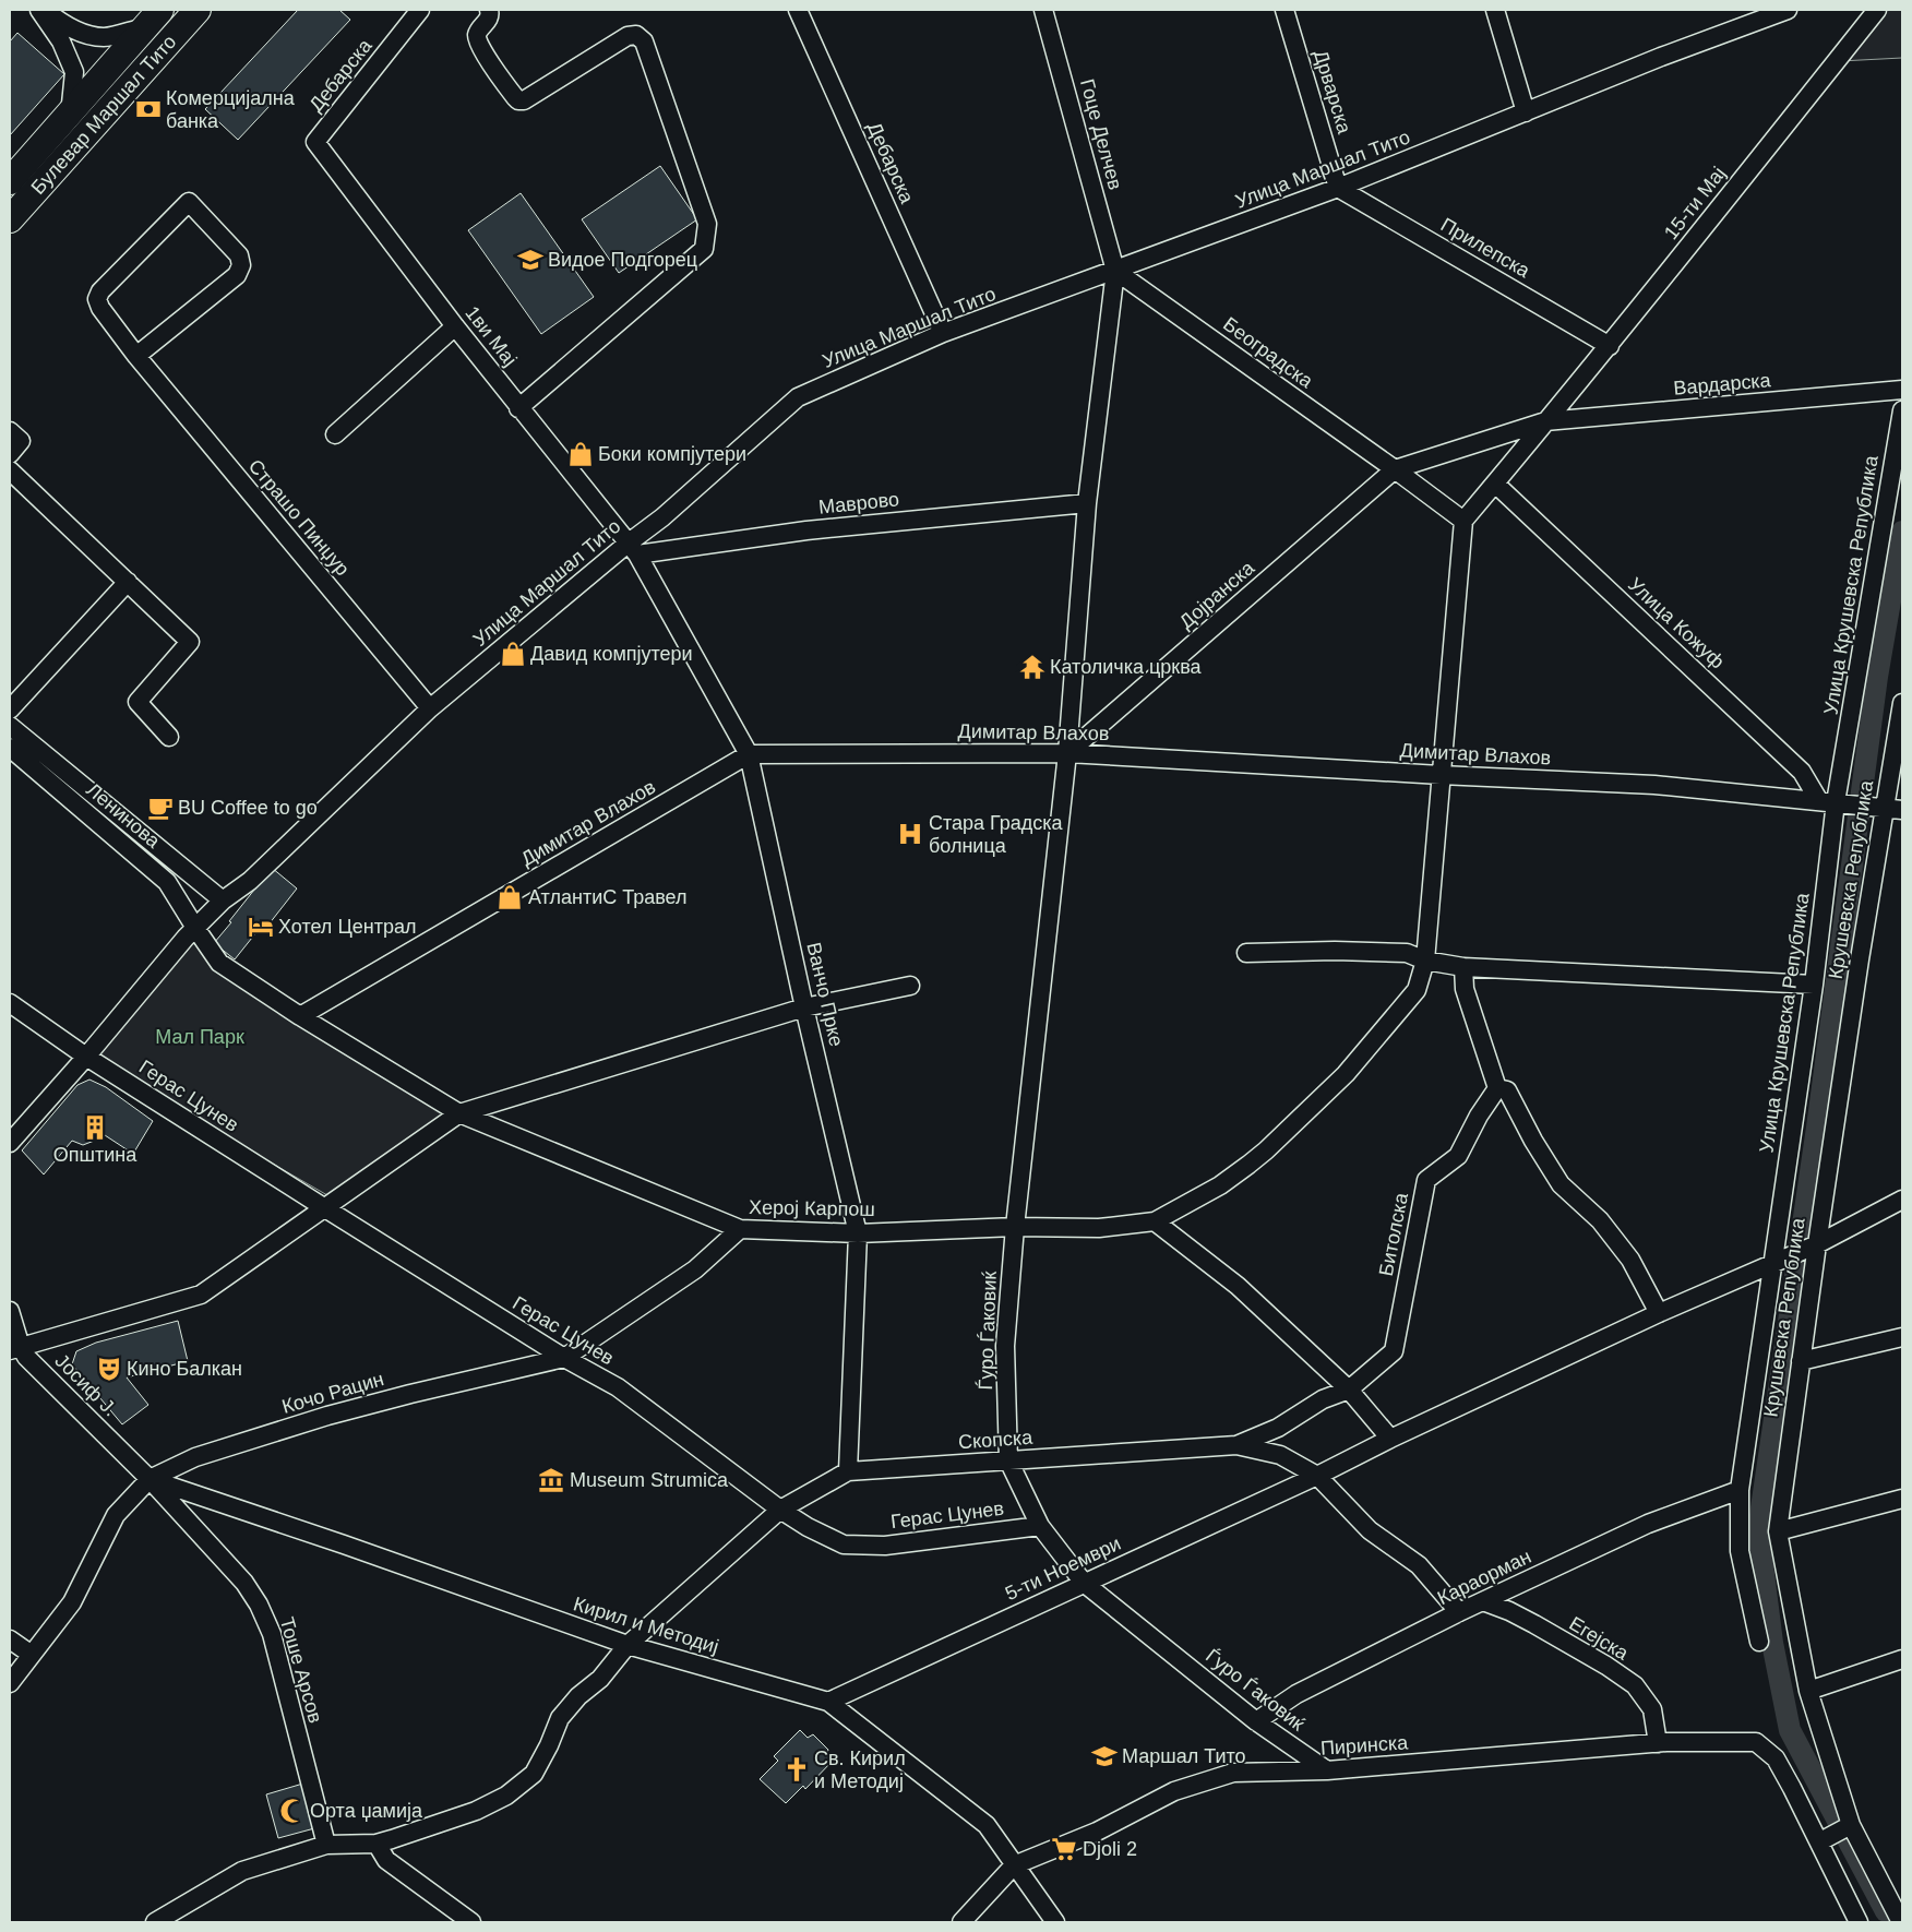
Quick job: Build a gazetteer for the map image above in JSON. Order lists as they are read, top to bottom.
{
  "streets": {
    "main road": ["Булевар Маршал Тито"],
    "street": [
      "Дебарска",
      "Дрварска",
      "Гоце Делчев",
      "Улица Маршал Тито",
      "15-ти Мај",
      "Прилепска",
      "1ви Мај",
      "Београдска",
      "Вардарска",
      "Маврово",
      "Страшо Пинџур",
      "Улица Крушевска Република",
      "Дојранска",
      "Улица Кожуф",
      "Димитар Влахов",
      "Ленинова",
      "Крушевска Република",
      "Ванчо Прке",
      "Герас Цунев",
      "Херој Карпош",
      "Битолска",
      "Ѓуро Ѓаковиќ",
      "Јосиф Ј.",
      "Кочо Рацин",
      "Скопска",
      "5-ти Ноември",
      "Караорман",
      "Кирил и Методиј",
      "Егејска",
      "Тоше Арсов",
      "Пиринска"
    ]
  },
  "crossings": [
    ["Дебарска", "Улица Маршал Тито"],
    ["Дебарска", "1ви Мај"],
    ["Дрварска", "Улица Маршал Тито"],
    ["Дрварска", "Прилепска"],
    ["Гоце Делчев", "Улица Маршал Тито"],
    ["Гоце Делчев", "Београдска"],
    ["Гоце Делчев", "Ѓуро Ѓаковиќ"],
    ["Улица Маршал Тито", "Прилепска"],
    ["Улица Маршал Тито", "1ви Мај"],
    ["Улица Маршал Тито", "Београдска"],
    ["Улица Маршал Тито", "Маврово"],
    ["Улица Маршал Тито", "Страшо Пинџур"],
    ["Улица Маршал Тито", "Ленинова"],
    ["Улица Маршал Тито", "Ванчо Прке"],
    ["Улица Маршал Тито", "Герас Цунев"],
    ["Улица Маршал Тито", "Ѓуро Ѓаковиќ"],
    ["15-ти Мај", "Прилепска"],
    ["15-ти Мај", "Београдска"],
    ["15-ти Мај", "Вардарска"],
    ["15-ти Мај", "Улица Кожуф"],
    ["1ви Мај", "Маврово"],
    ["1ви Мај", "Ванчо Прке"],
    ["Београдска", "Вардарска"],
    ["Београдска", "Дојранска"],
    ["Београдска", "Ѓуро Ѓаковиќ"],
    ["Вардарска", "Дојранска"],
    ["Маврово", "Ванчо Прке"],
    ["Маврово", "Ѓуро Ѓаковиќ"],
    ["Улица Крушевска Република", "Улица Кожуф"],
    ["Улица Крушевска Република", "Димитар Влахов"],
    ["Улица Крушевска Република", "Караорман"],
    ["Дојранска", "Димитар Влахов"],
    ["Дојранска", "Ѓуро Ѓаковиќ"],
    ["Улица Кожуф", "Димитар Влахов"],
    ["Димитар Влахов", "Ленинова"],
    ["Димитар Влахов", "Крушевска Република"],
    ["Димитар Влахов", "Ванчо Прке"],
    ["Димитар Влахов", "Херој Карпош"],
    ["Димитар Влахов", "Ѓуро Ѓаковиќ"],
    ["Ленинова", "Херој Карпош"],
    ["Ванчо Прке", "Херој Карпош"],
    ["Ванчо Прке", "Скопска"],
    ["Герас Цунев", "Ѓуро Ѓаковиќ"],
    ["Герас Цунев", "Кочо Рацин"],
    ["Герас Цунев", "Скопска"],
    ["Херој Карпош", "Ѓуро Ѓаковиќ"],
    ["Херој Карпош", "Кочо Рацин"],
    ["Битолска", "Скопска"],
    ["Ѓуро Ѓаковиќ", "Скопска"],
    ["Ѓуро Ѓаковиќ", "5-ти Ноември"],
    ["Ѓуро Ѓаковиќ", "Караорман"],
    ["Ѓуро Ѓаковиќ", "Пиринска"],
    ["Јосиф Ј.", "Кочо Рацин"],
    ["Јосиф Ј.", "Кирил и Методиј"],
    ["Јосиф Ј.", "Тоше Арсов"],
    ["Кочо Рацин", "Кирил и Методиј"],
    ["Кочо Рацин", "Тоше Арсов"],
    ["Скопска", "Кирил и Методиј"],
    ["Скопска", "Тоше Арсов"],
    ["5-ти Ноември", "Кирил и Методиј"],
    ["Караорман", "Егејска"],
    ["Кирил и Методиј", "Тоше Арсов"],
    ["Кирил и Методиј", "Пиринска"],
    ["Егејска", "Пиринска"]
  ],
  "parks": ["Мал Парк"],
  "places": {
    "bank": ["Комерцијална банка"],
    "school or university": ["Видое Подгорец", "Маршал Тито"],
    "shop": ["Боки компјутери", "Давид компјутери", "АтлантиС Травел"],
    "temple": ["Католичка црква"],
    "cafe": ["BU Coffee to go"],
    "hospital": ["Стара Градска болница"],
    "hotel": ["Хотел Централ"],
    "building": ["Општина"],
    "theatre": ["Кино Балкан"],
    "museum": ["Museum Strumica"],
    "church": ["Св. Кирил и Методиј"],
    "mosque": ["Орта џамија"],
    "supermarket": ["Djoli 2"]
  }
}
